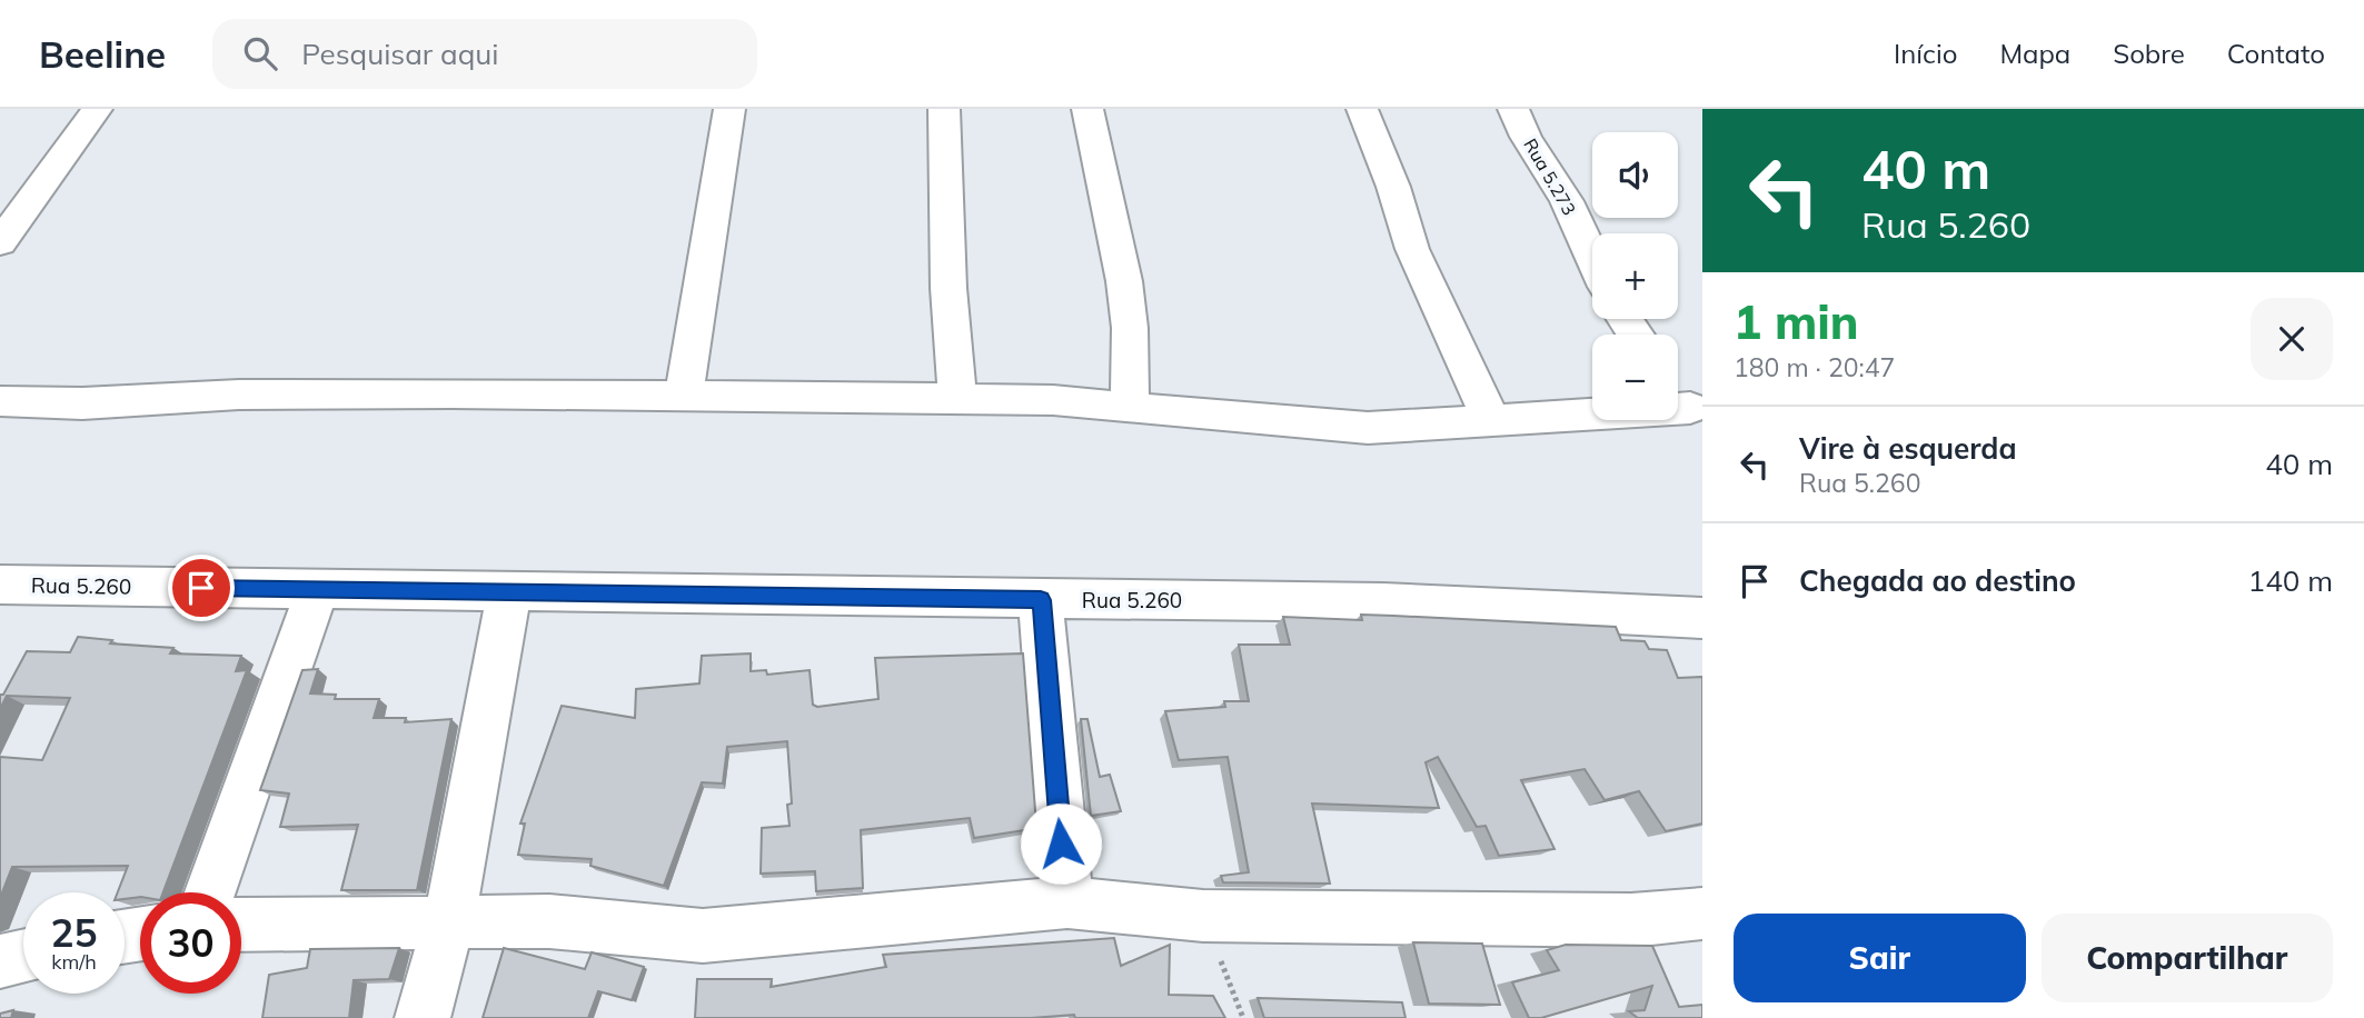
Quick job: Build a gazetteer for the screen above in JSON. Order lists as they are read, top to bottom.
{
  "streets": {
    "street": ["Rua 5.273", "Rua 5.260"]
  },
  "page": {
    "header": "Beeline",
    "search": "Pesquisar aqui",
    "nav": [
      "Início",
      "Mapa",
      "Sobre",
      "Contato"
    ],
    "turn": ["40 m", "Rua 5.260"],
    "map_buttons": ["+", "−"],
    "heading": ["1 min", "180 m · 20:47"],
    "list": [
      {
        "name": "Vire à esquerda",
        "note": "Rua 5.260",
        "value": "40 m"
      },
      {
        "name": "Chegada ao destino",
        "value": "140 m"
      }
    ],
    "speed": "25 km/h",
    "limit": "30",
    "buttons": ["Sair", "Compartilhar"]
  }
}
